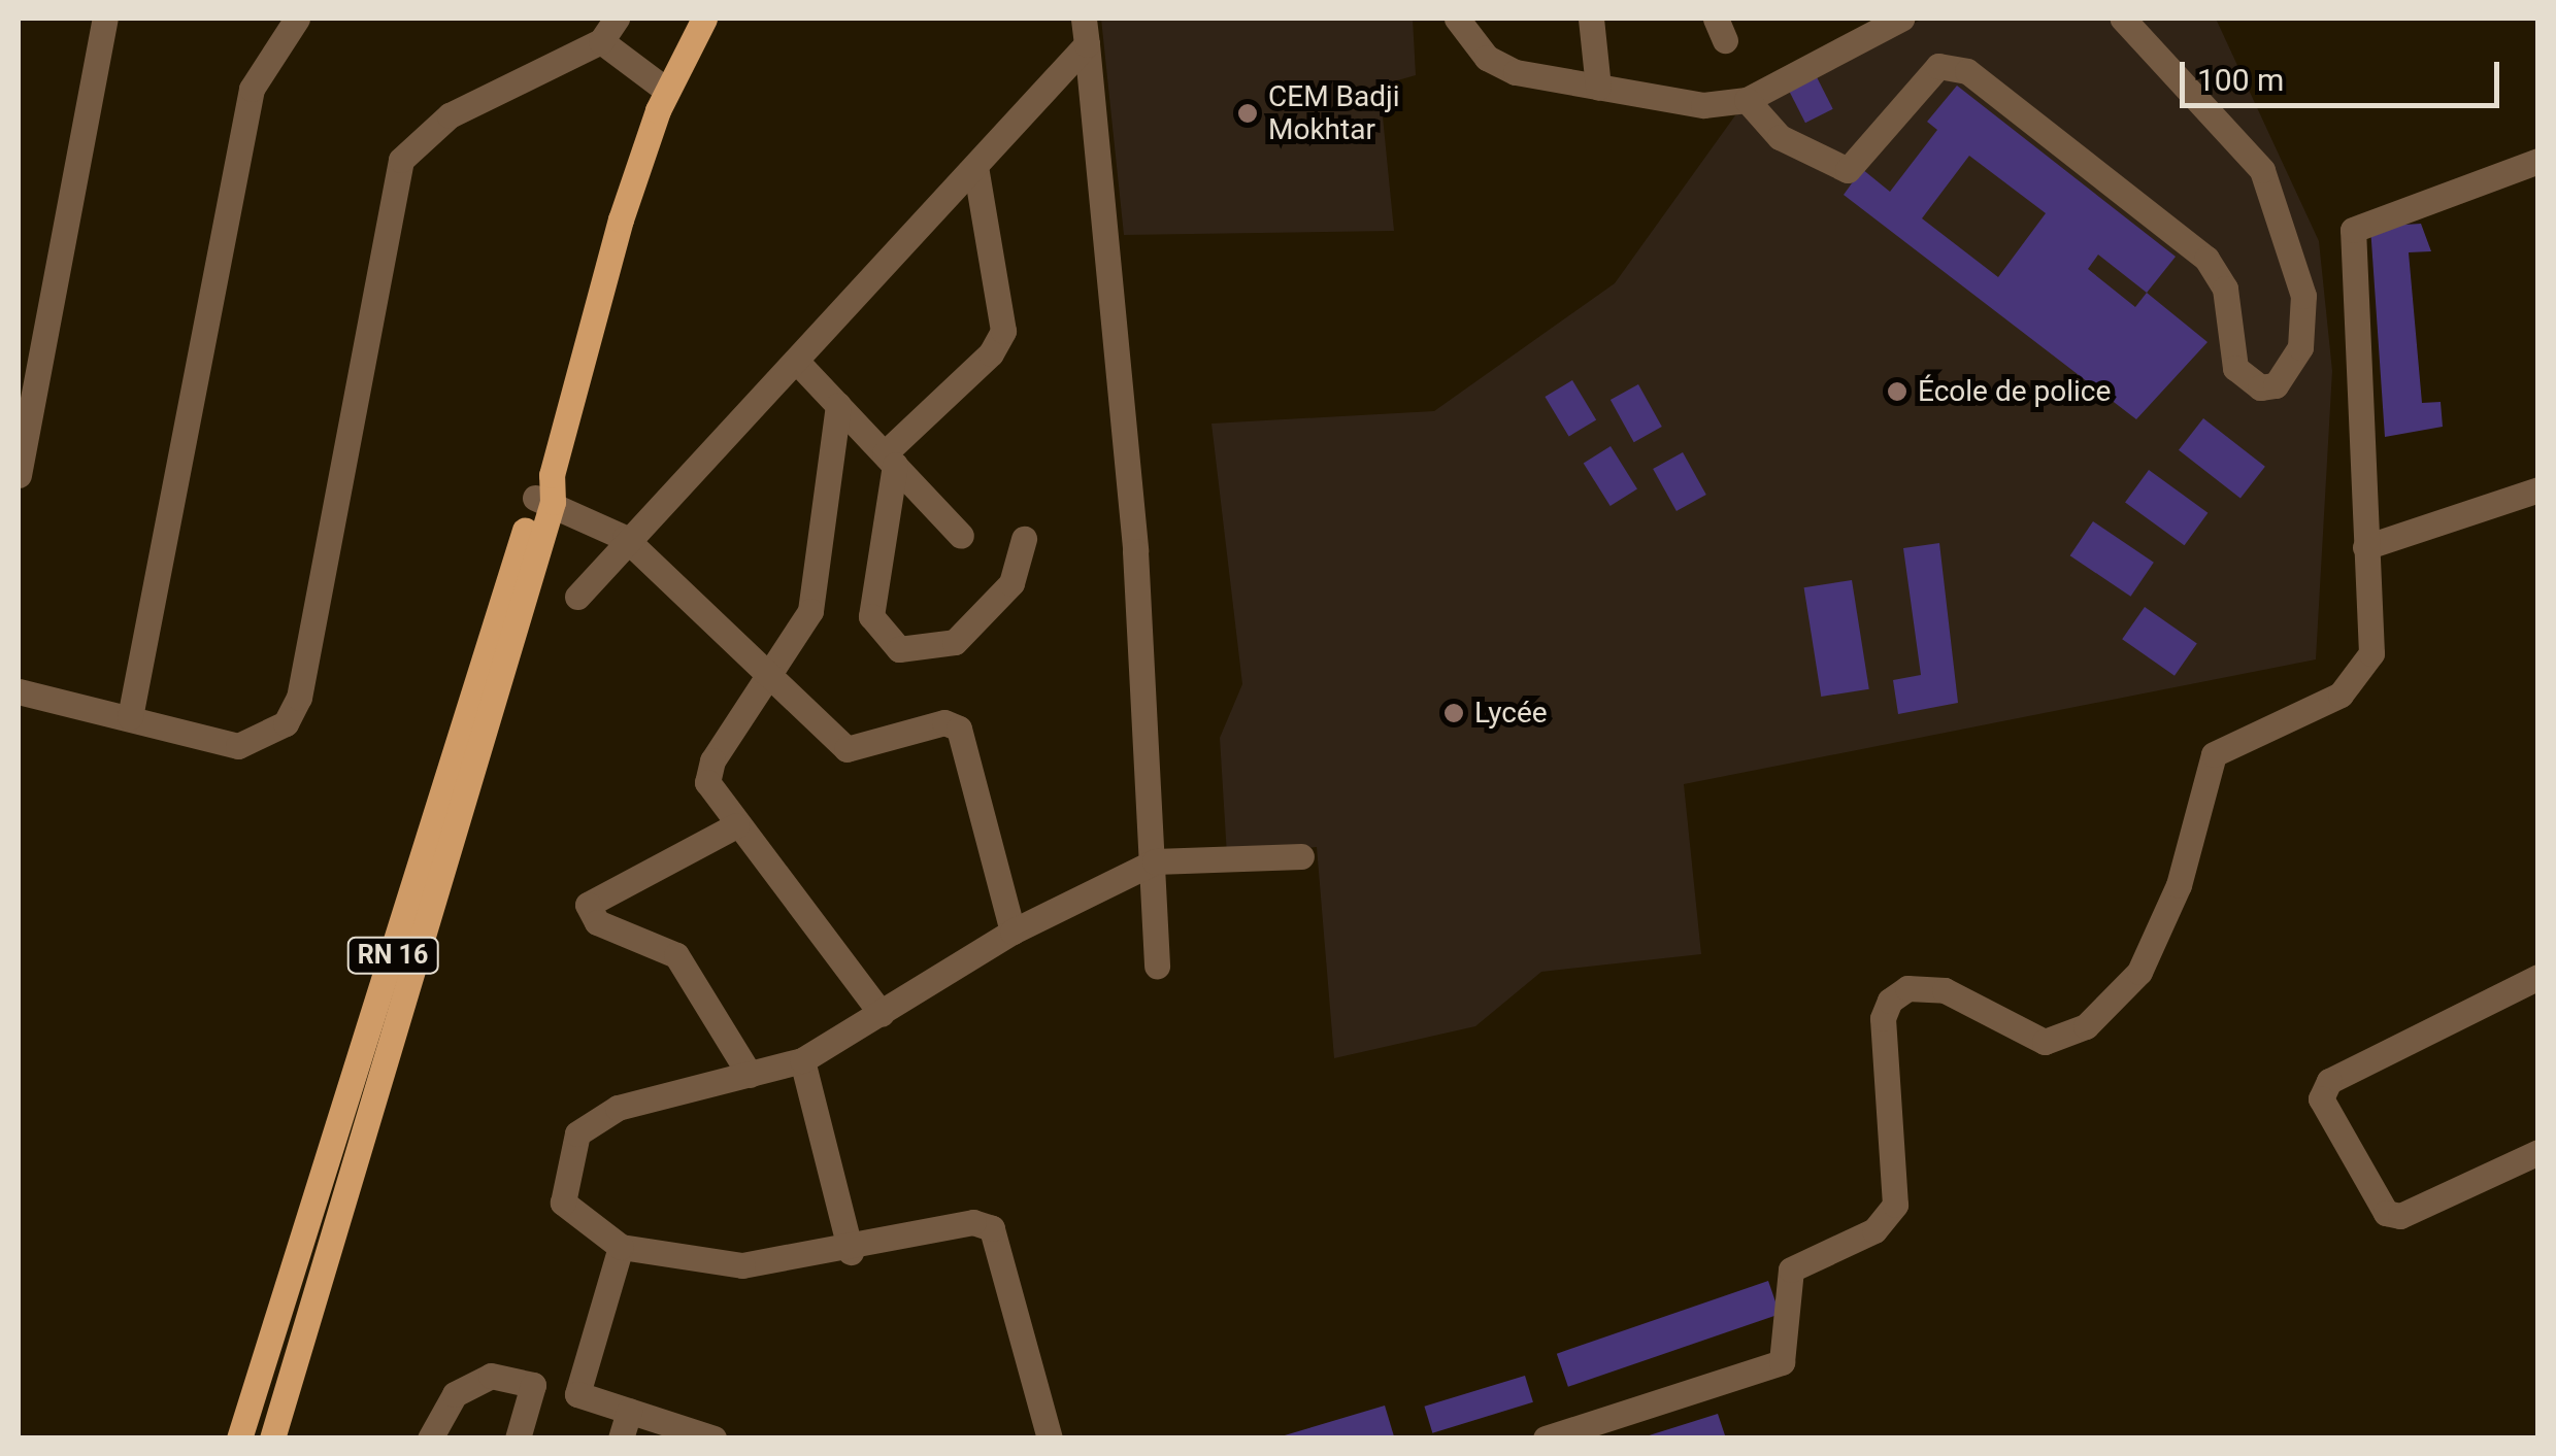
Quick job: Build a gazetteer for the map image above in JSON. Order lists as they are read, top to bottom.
{
  "streets": {
    "main road": ["RN 16"]
  },
  "places": ["CEM Badji Mokhtar", "École de police", "Lycée"],
  "scale_bar": "100 m"
}
